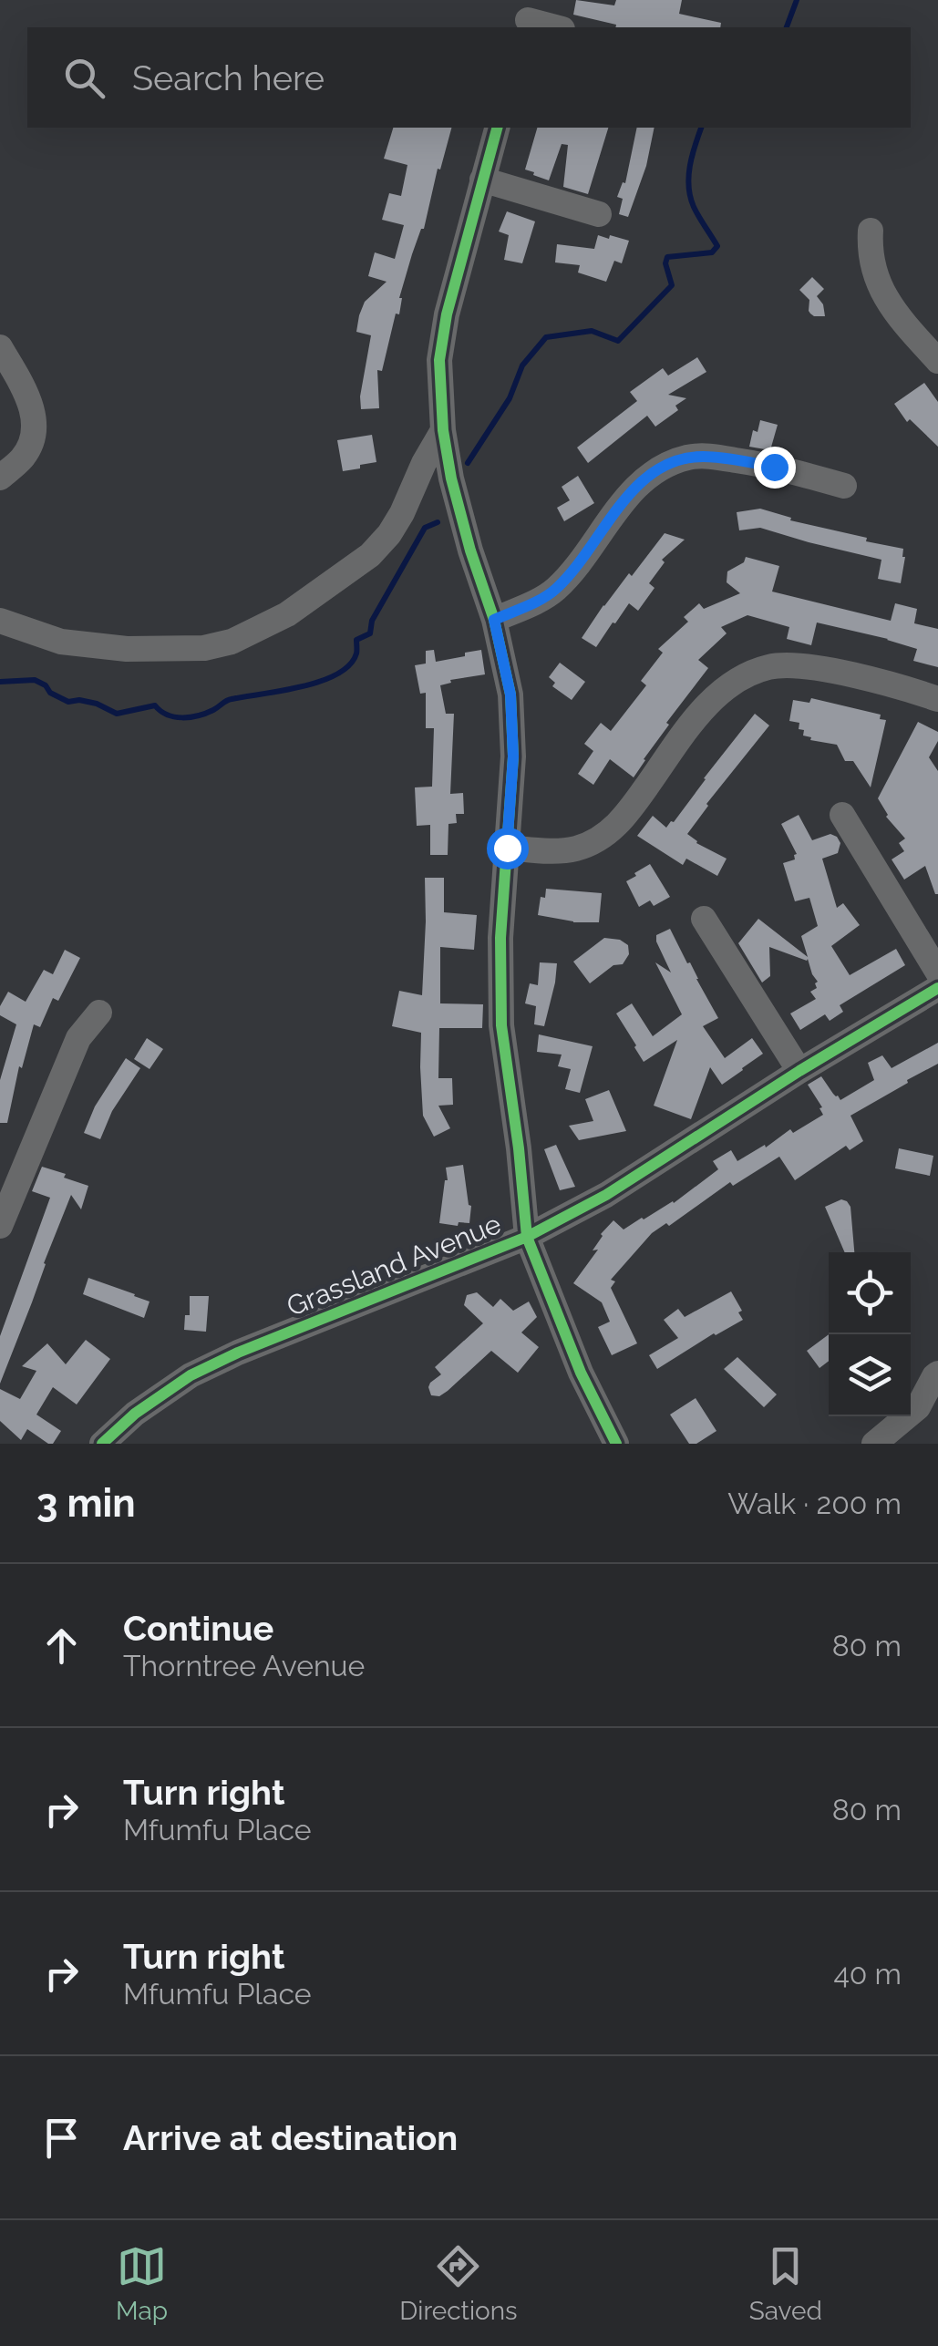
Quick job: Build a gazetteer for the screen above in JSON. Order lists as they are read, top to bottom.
{
  "streets": {
    "street": ["Grassland Avenue"]
  },
  "page": {
    "search": "Search here",
    "heading": ["3 min", "Walk · 200 m"],
    "list": [
      ["Continue", "Thorntree Avenue", "80 m"],
      ["Turn right", "Mfumfu Place", "80 m"],
      ["Turn right", "Mfumfu Place", "40 m"],
      "Arrive at destination"
    ],
    "nav": ["Map", "Directions", "Saved"]
  }
}
